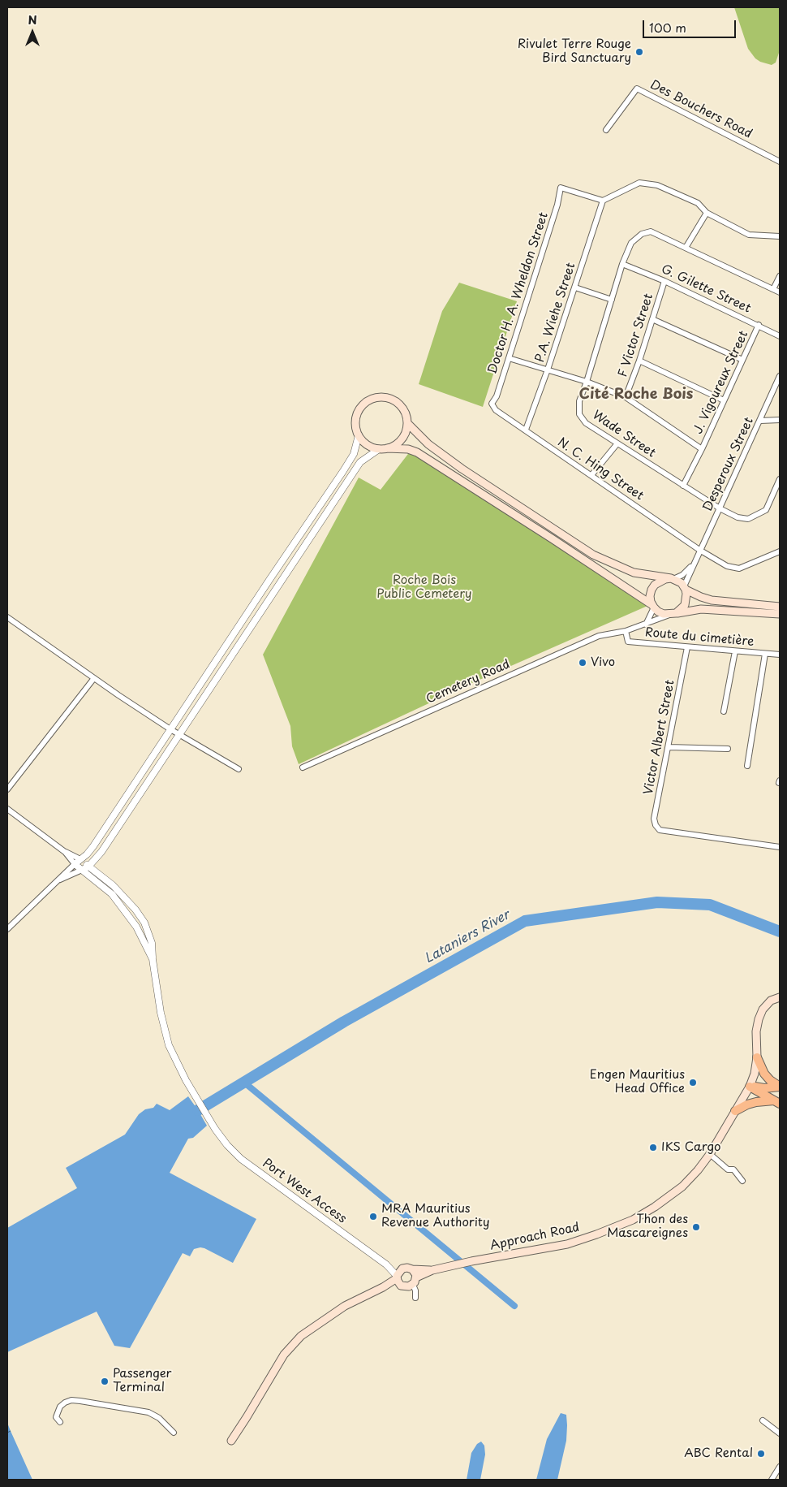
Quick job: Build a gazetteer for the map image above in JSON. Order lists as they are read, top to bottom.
{
  "streets": {
    "main road": ["Approach Road"],
    "street": [
      "Des Bouchers Road",
      "G. Gilette Street",
      "Doctor H. A. Wheldon Street",
      "P.A. Wiehe Street",
      "F Victor Street",
      "J. Vigoureux Street",
      "Wade Street",
      "Desperoux Street",
      "N. C. Hing Street",
      "Route du cimetière",
      "Cemetery Road",
      "Victor Albert Street",
      "Port West Access"
    ]
  },
  "crossings": [
    ["G. Gilette Street", "F Victor Street"],
    ["G. Gilette Street", "J. Vigoureux Street"],
    ["G. Gilette Street", "Wade Street"],
    ["Doctor H. A. Wheldon Street", "P.A. Wiehe Street"],
    ["Doctor H. A. Wheldon Street", "N. C. Hing Street"],
    ["P.A. Wiehe Street", "N. C. Hing Street"],
    ["J. Vigoureux Street", "Wade Street"],
    ["Wade Street", "Desperoux Street"],
    ["Desperoux Street", "N. C. Hing Street"],
    ["Desperoux Street", "Cemetery Road"],
    ["Route du cimetière", "Cemetery Road"],
    ["Route du cimetière", "Victor Albert Street"],
    ["Port West Access", "Approach Road"]
  ],
  "districts": ["Cité Roche Bois"],
  "water": ["Lataniers River"],
  "parks": ["Roche Bois Public Cemetery"],
  "places": [
    "Rivulet Terre Rouge Bird Sanctuary",
    "Vivo",
    "Engen Mauritius Head Office",
    "IKS Cargo",
    "MRA Mauritius Revenue Authority",
    "Thon des Mascareignes",
    "Passenger Terminal",
    "ABC Rental"
  ],
  "scale_bar": "100 m",
  "north": "top"
}
